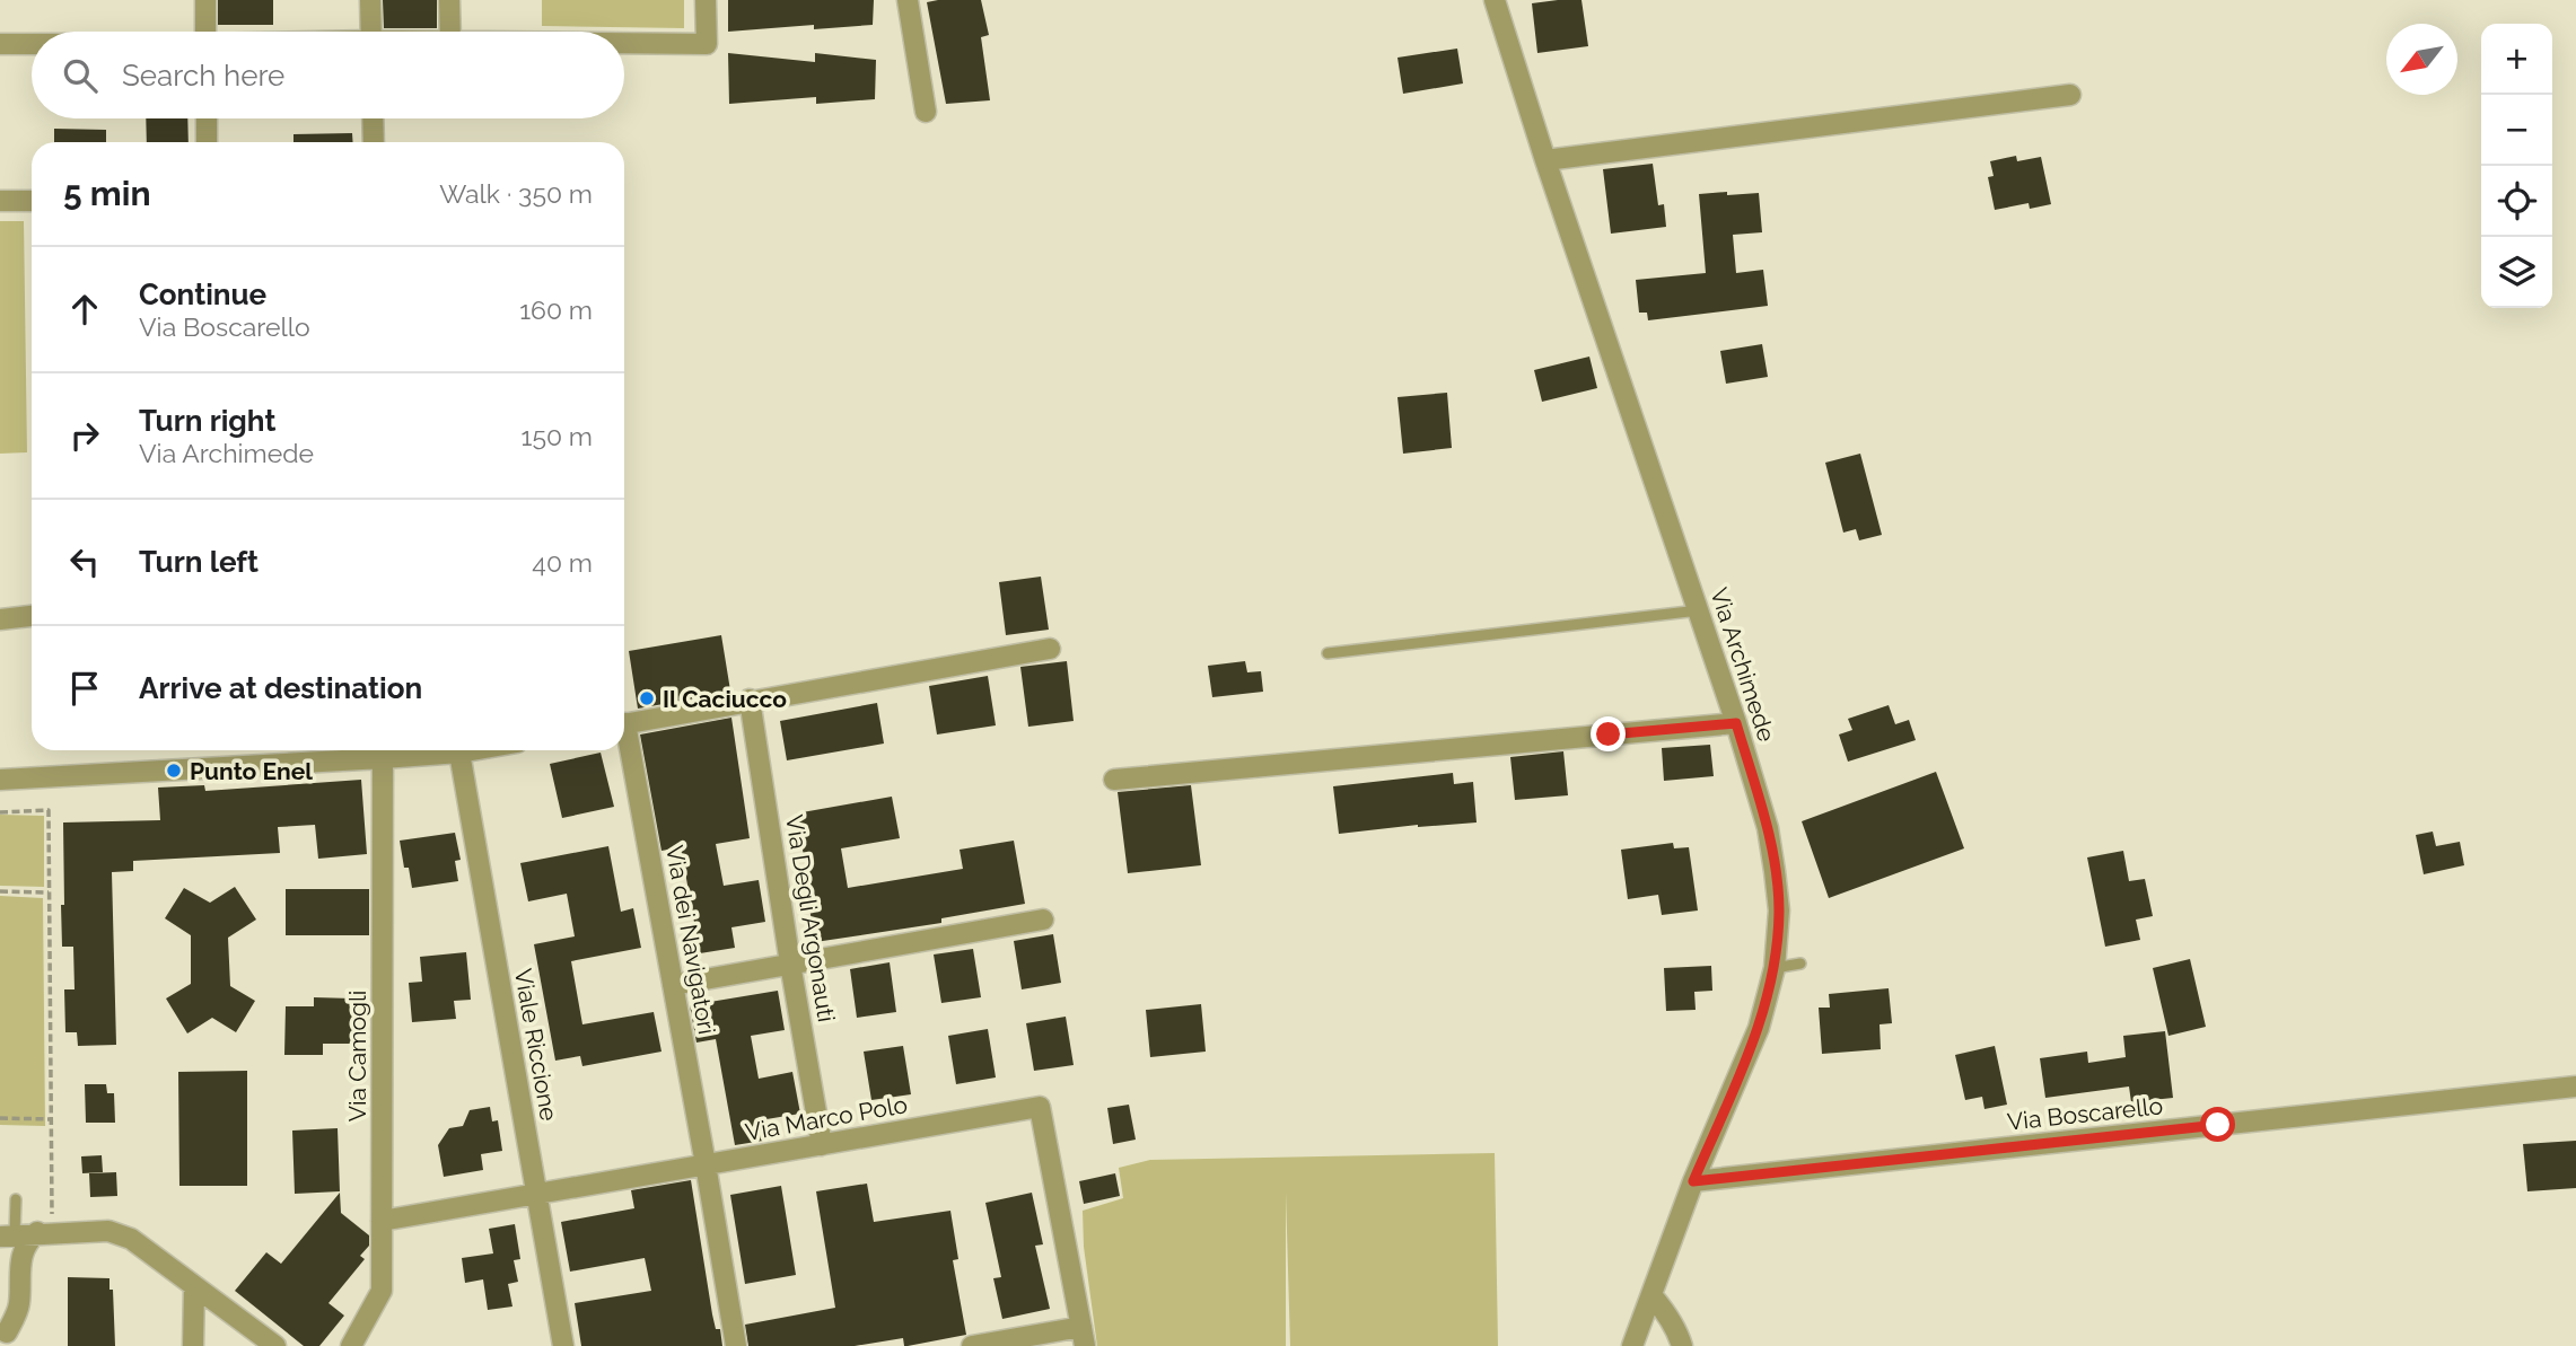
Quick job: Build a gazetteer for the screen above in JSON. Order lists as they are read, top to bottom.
{
  "streets": {
    "street": [
      "Via Archimede",
      "Via Degli Argonauti",
      "Via dei Navigatori",
      "Viale Riccione",
      "Via Camogli",
      "Via Boscarello",
      "Via Marco Polo"
    ]
  },
  "crossings": [
    ["Via Archimede", "Via Boscarello"],
    ["Via Degli Argonauti", "Via Marco Polo"],
    ["Via dei Navigatori", "Via Marco Polo"],
    ["Viale Riccione", "Via Marco Polo"],
    ["Via Camogli", "Via Marco Polo"]
  ],
  "places": ["Il Caciucco", "Punto Enel"],
  "north": "bottom left",
  "page": {
    "map_buttons": ["+", "−"],
    "search": "Search here",
    "heading": ["5 min", "Walk · 350 m"],
    "list": [
      ["Continue", "Via Boscarello", "160 m"],
      ["Turn right", "Via Archimede", "150 m"],
      ["Turn left", "40 m"],
      "Arrive at destination"
    ]
  }
}
